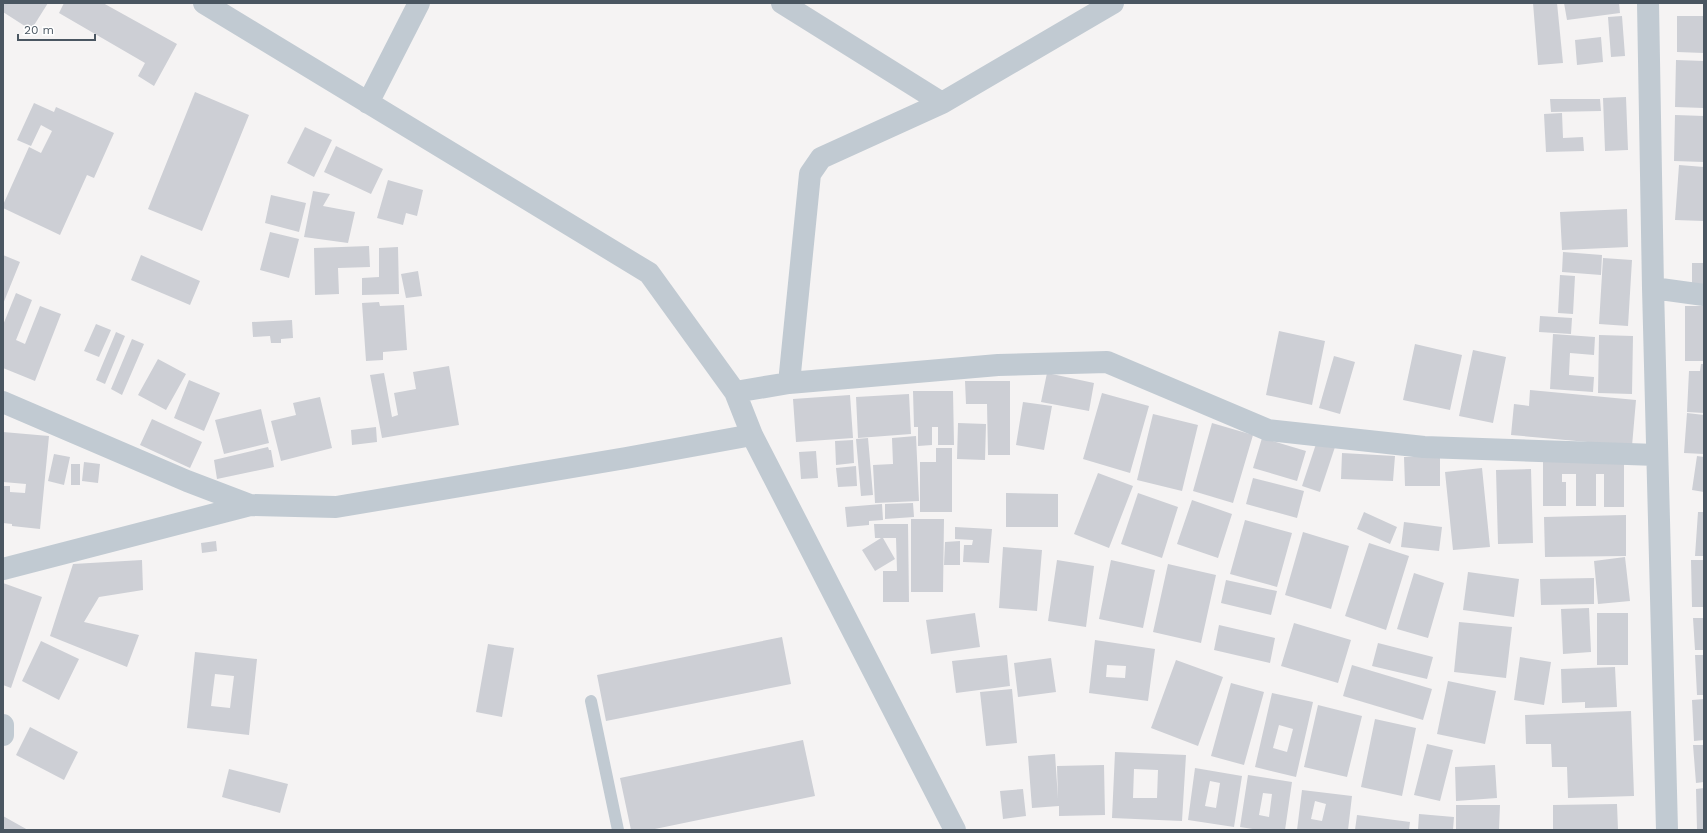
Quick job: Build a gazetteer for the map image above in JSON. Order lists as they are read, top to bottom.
{
  "scale_bar": "20 m"
}
